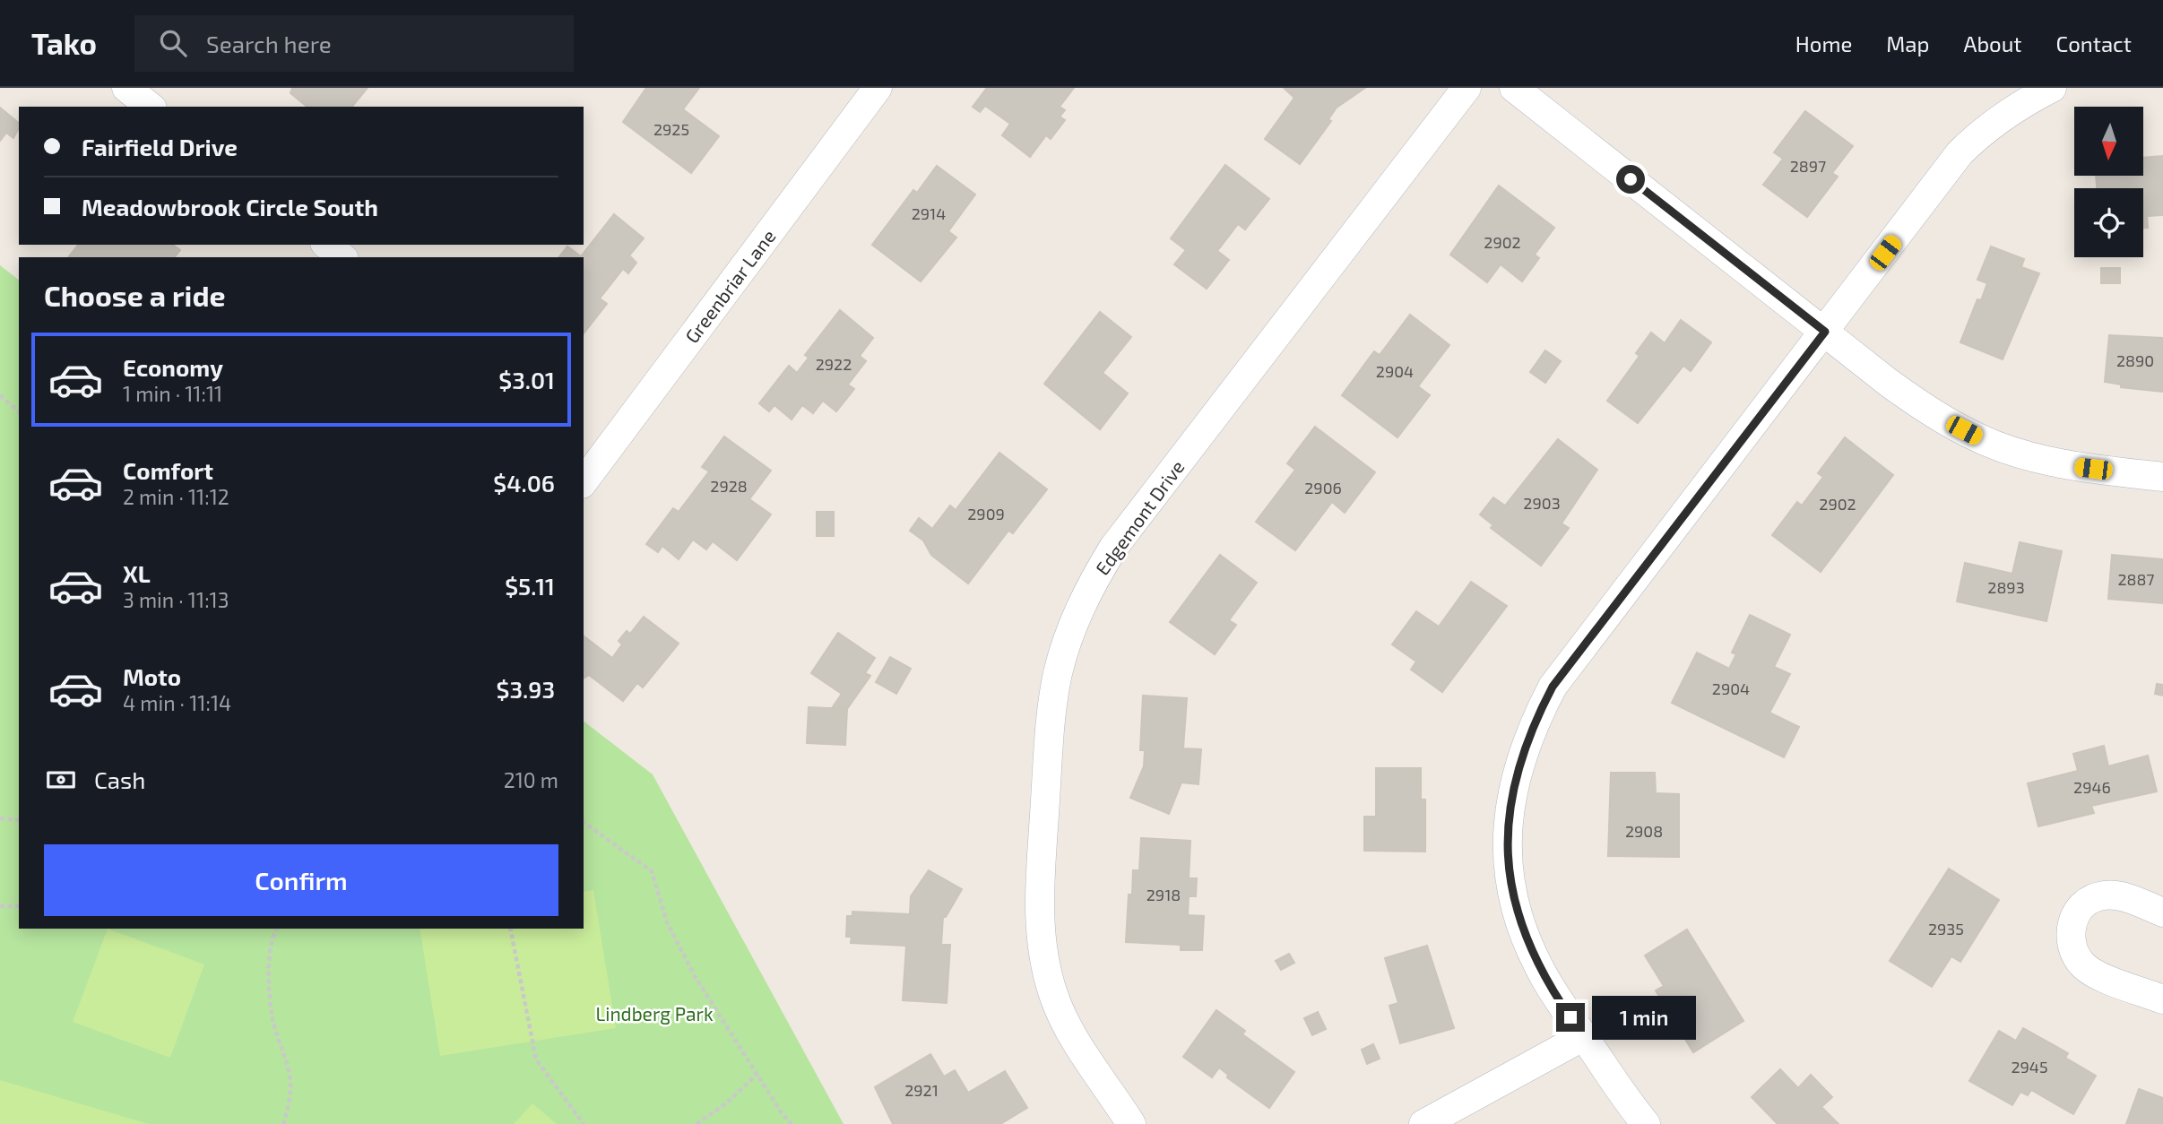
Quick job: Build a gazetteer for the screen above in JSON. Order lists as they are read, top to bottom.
{
  "streets": {
    "street": ["Greenbriar Lane", "Edgemont Drive"]
  },
  "parks": ["Lindberg Park"],
  "house_numbers": [
    "2925",
    "2897",
    "2914",
    "2902",
    "2890",
    "2922",
    "2904",
    "2928",
    "2906",
    "2903",
    "2902",
    "2909",
    "2887",
    "2893",
    "2904",
    "2946",
    "2908",
    "2918",
    "2935",
    "2945",
    "2921"
  ],
  "north": "bottom",
  "page": {
    "header": "Tako",
    "search": "Search here",
    "nav": [
      "Home",
      "Map",
      "About",
      "Contact"
    ],
    "banner": ["Fairfield Drive", "Meadowbrook Circle South"],
    "heading": "Choose a ride",
    "list": [
      {
        "name": "Economy",
        "note": "1 min · 11:11",
        "value": "$3.01"
      },
      {
        "name": "Comfort",
        "note": "2 min · 11:12",
        "value": "$4.06"
      },
      {
        "name": "XL",
        "note": "3 min · 11:13",
        "value": "$5.11"
      },
      {
        "name": "Moto",
        "note": "4 min · 11:14",
        "value": "$3.93"
      }
    ],
    "pay": ["Cash", "210 m"],
    "buttons": "Confirm",
    "bubble": "1 min"
  }
}
